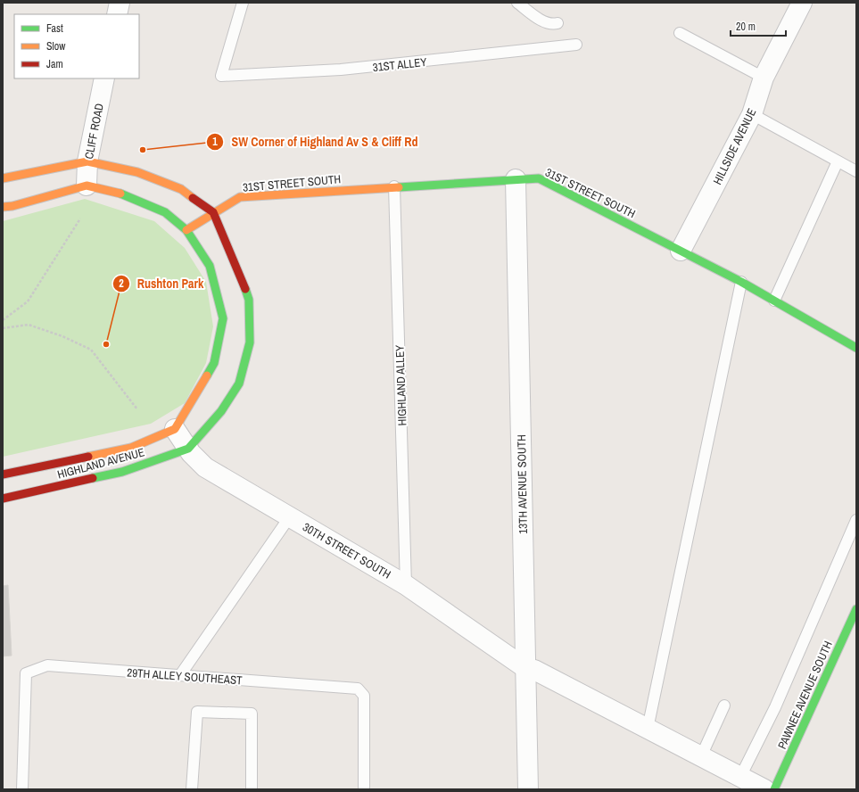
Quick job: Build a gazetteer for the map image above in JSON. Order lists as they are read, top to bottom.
{
  "streets": {
    "street": [
      "CLIFF ROAD",
      "HILLSIDE AVENUE",
      "31ST STREET SOUTH",
      "HIGHLAND AVENUE",
      "13TH AVENUE SOUTH",
      "30TH STREET SOUTH",
      "PAWNEE AVENUE SOUTH"
    ],
    "lane": ["31ST ALLEY", "HIGHLAND ALLEY", "29TH ALLEY SOUTHEAST"]
  },
  "crossings": [
    ["CLIFF ROAD", "HIGHLAND AVENUE"],
    ["HILLSIDE AVENUE", "31ST STREET SOUTH"],
    ["31ST STREET SOUTH", "HIGHLAND ALLEY"],
    ["31ST STREET SOUTH", "HIGHLAND AVENUE"],
    ["31ST STREET SOUTH", "13TH AVENUE SOUTH"],
    ["HIGHLAND ALLEY", "30TH STREET SOUTH"],
    ["HIGHLAND AVENUE", "30TH STREET SOUTH"],
    ["13TH AVENUE SOUTH", "30TH STREET SOUTH"]
  ],
  "places": ["SW Corner of Highland Av S & Cliff Rd", "Rushton Park"],
  "legend": ["Fast", "Slow", "Jam"],
  "scale_bar": "20 m"
}
